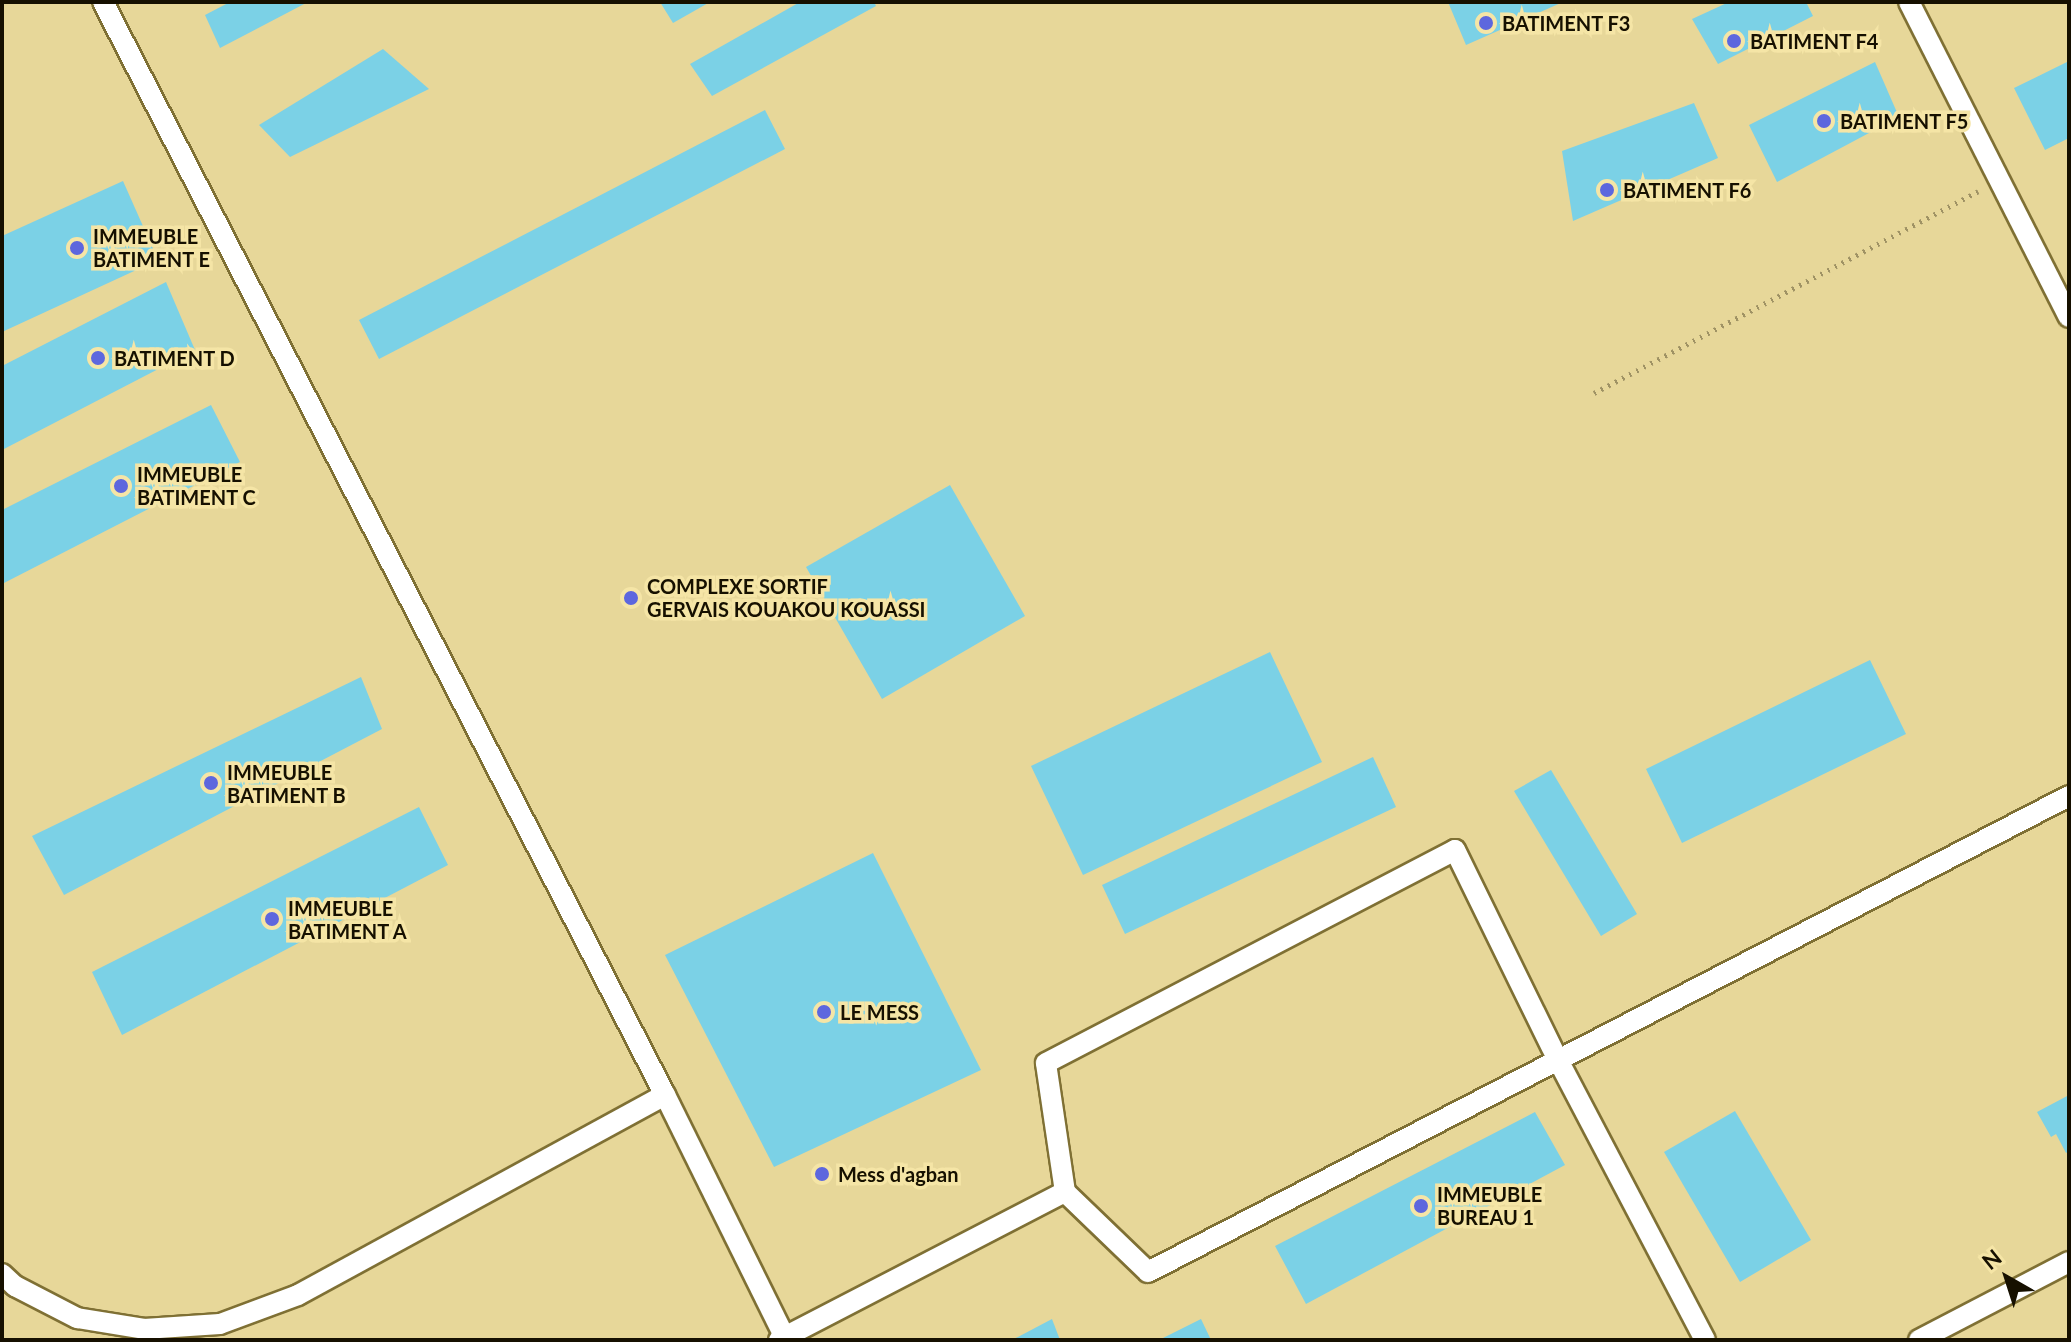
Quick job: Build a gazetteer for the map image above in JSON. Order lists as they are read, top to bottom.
{
  "places": [
    "BATIMENT F3",
    "BATIMENT F4",
    "BATIMENT F5",
    "BATIMENT F6",
    "IMMEUBLE BATIMENT E",
    "BATIMENT D",
    "IMMEUBLE BATIMENT C",
    "COMPLEXE SORTIF GERVAIS KOUAKOU KOUASSI",
    "IMMEUBLE BATIMENT B",
    "IMMEUBLE BATIMENT A",
    "LE MESS",
    "Mess d'agban",
    "IMMEUBLE BUREAU 1"
  ],
  "north": "top left"
}
